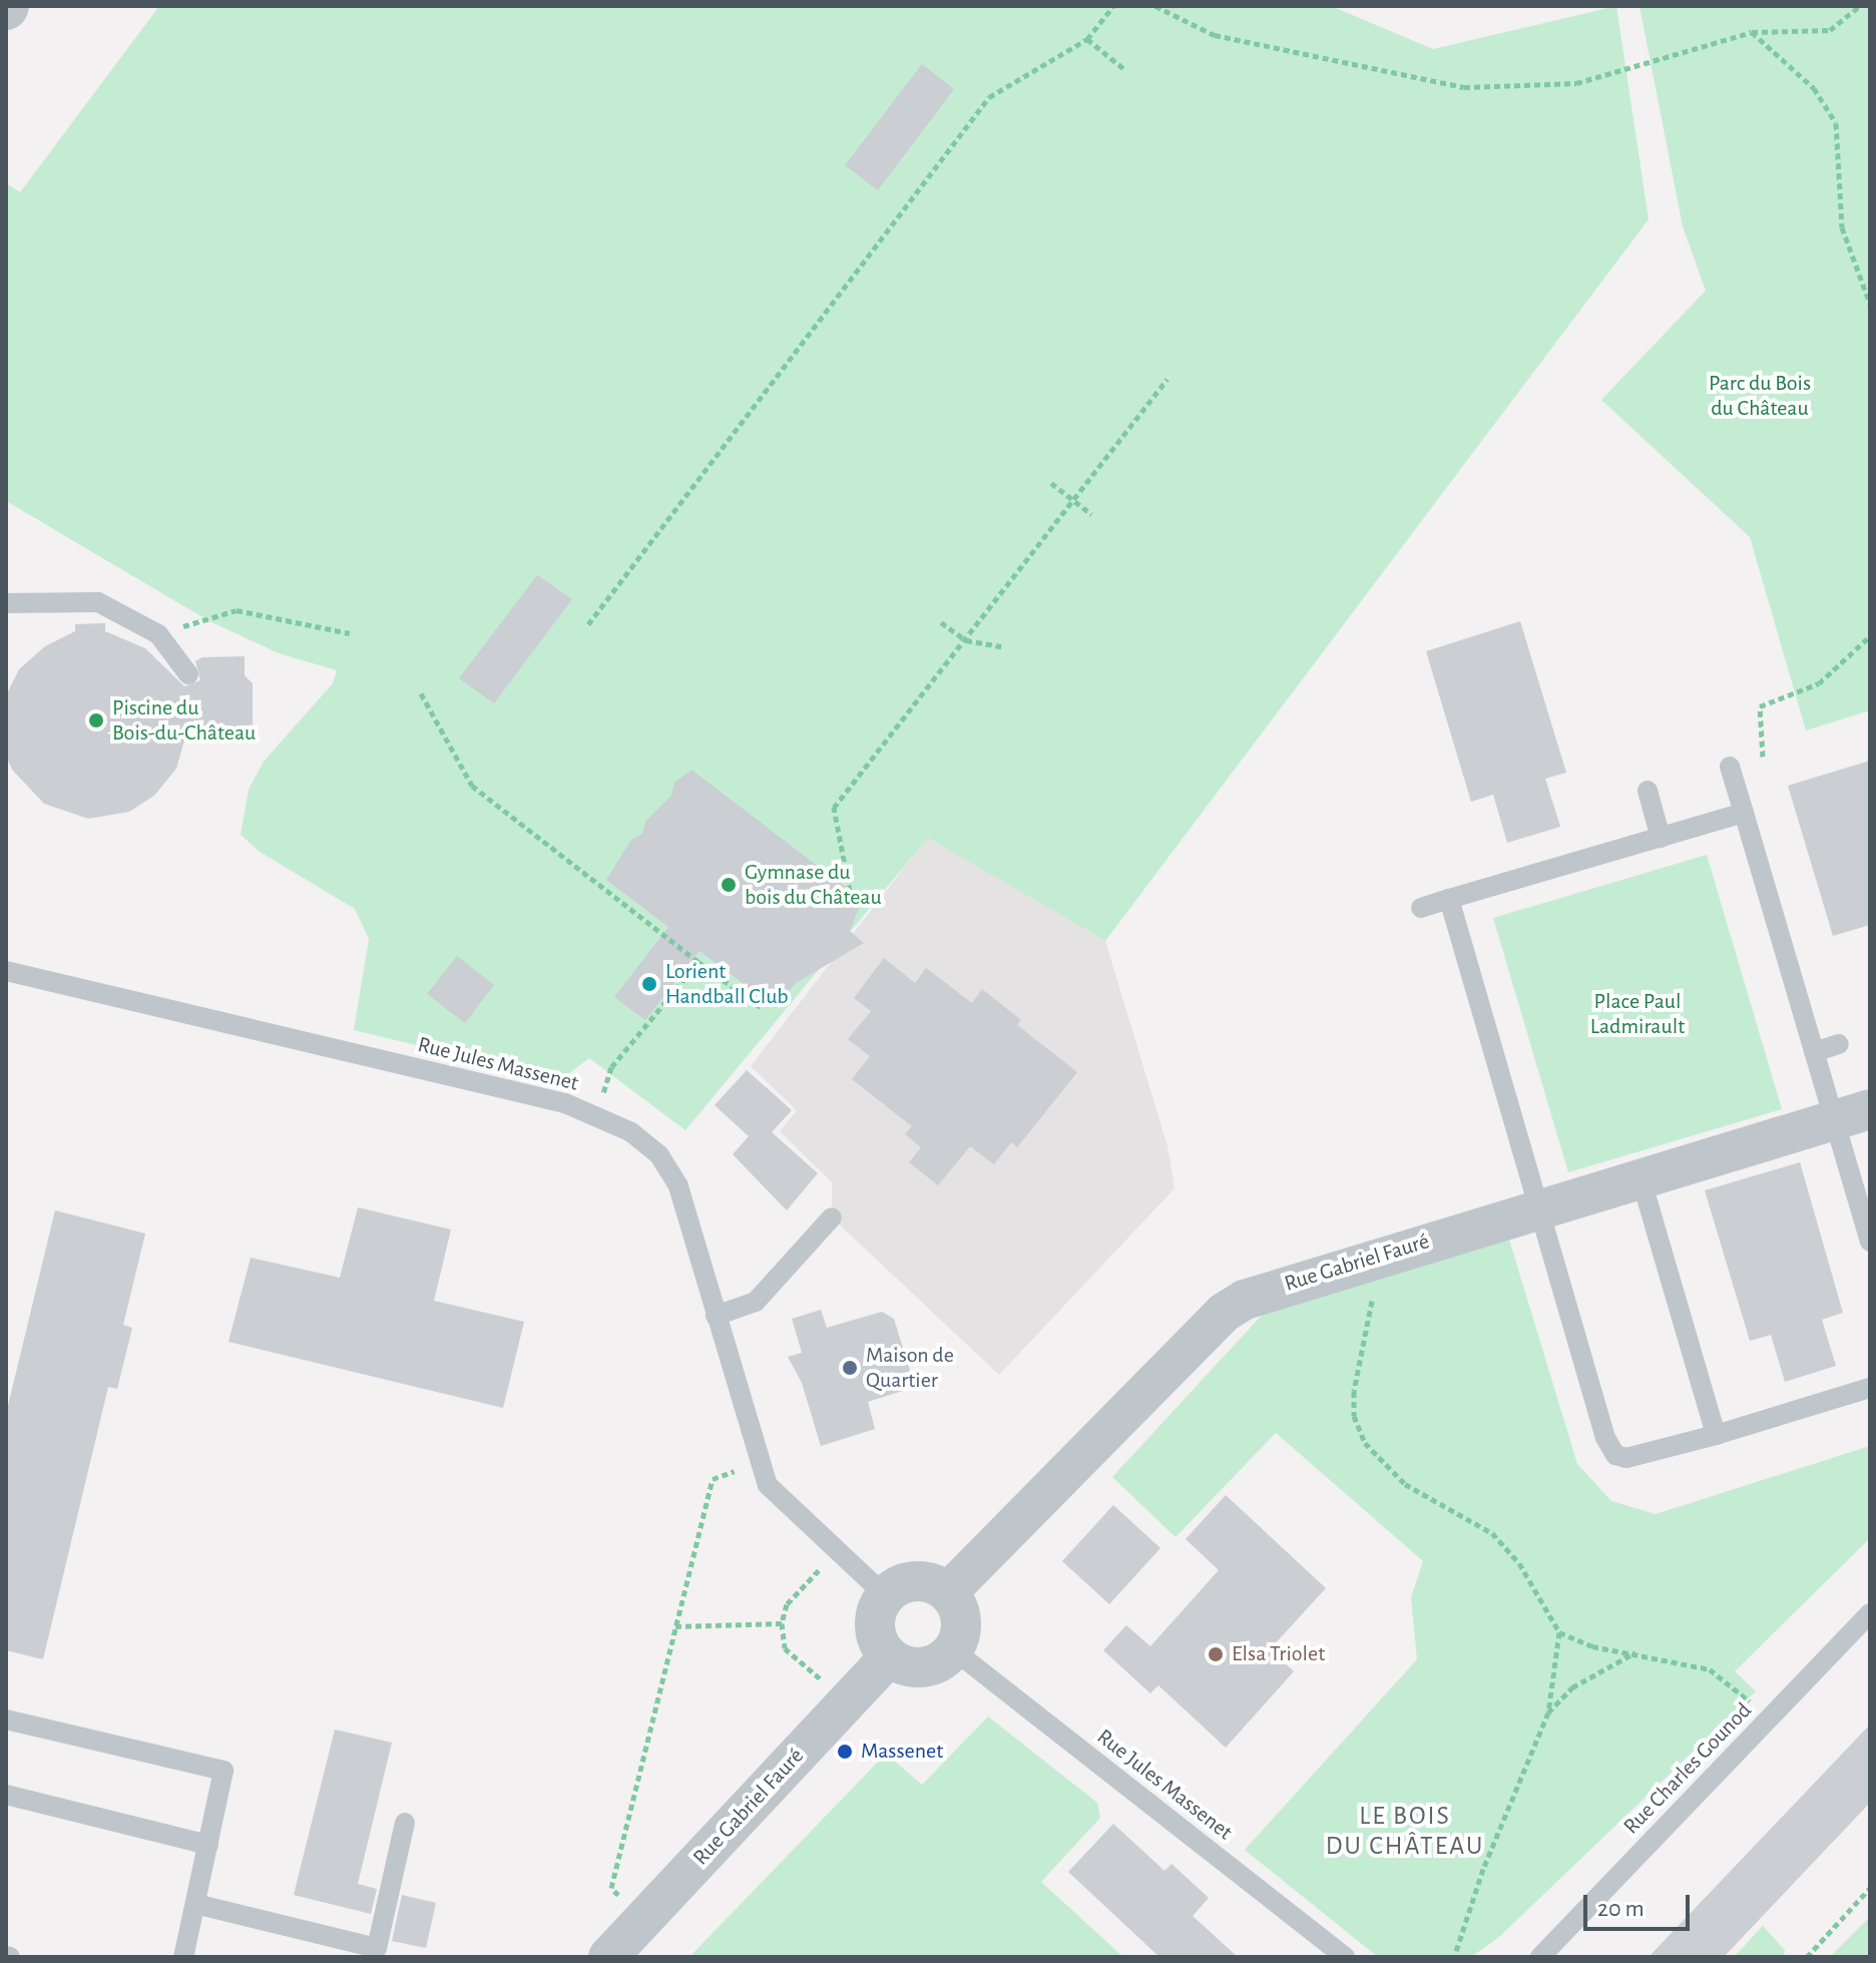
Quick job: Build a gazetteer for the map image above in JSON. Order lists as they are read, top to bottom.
{
  "streets": {
    "street": ["Rue Gabriel Fauré"],
    "lane": ["Rue Jules Massenet", "Rue Charles Gounod"]
  },
  "crossings": [
    ["Rue Jules Massenet", "Rue Gabriel Fauré"]
  ],
  "districts": ["LE BOIS DU CHÂTEAU"],
  "parks": ["Parc du Bois du Château", "Place Paul Ladmirault"],
  "places": [
    "Piscine du Bois-du-Château",
    "Gymnase du bois du Château",
    "Lorient Handball Club",
    "Maison de Quartier",
    "Elsa Triolet",
    "Massenet"
  ],
  "scale_bar": "20 m"
}
